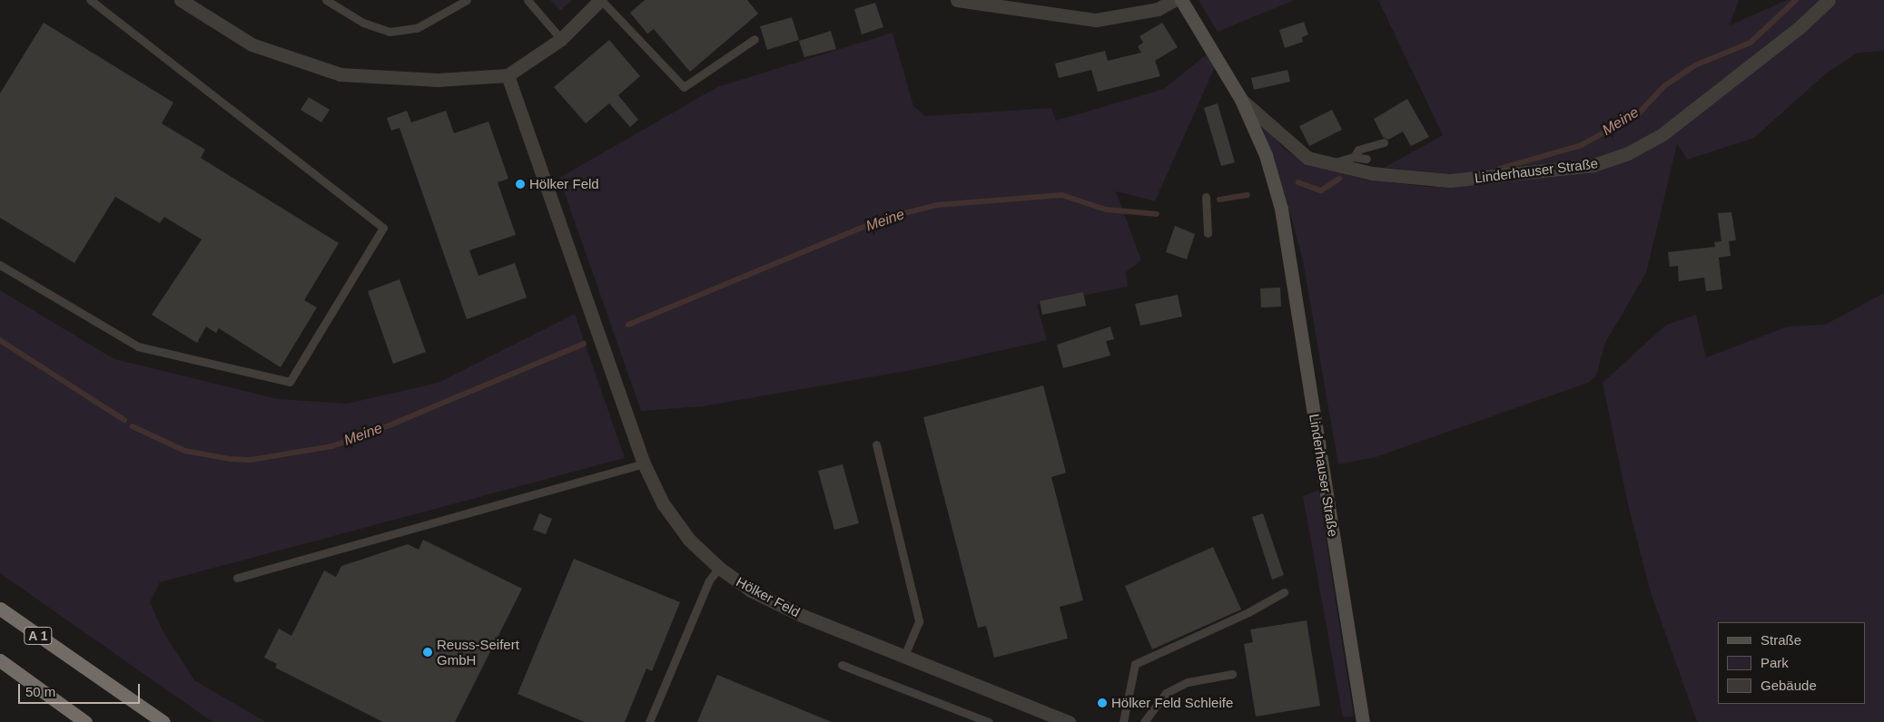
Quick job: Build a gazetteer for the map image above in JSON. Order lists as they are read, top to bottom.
{
  "streets": {
    "highway": ["A 1"],
    "main road": ["Linderhauser Straße"],
    "street": ["Hölker Feld"]
  },
  "water": ["Meine"],
  "places": ["Hölker Feld", "Reuss-Seifert GmbH", "Hölker Feld Schleife"],
  "legend": ["Straße", "Park", "Gebäude"],
  "scale_bar": "50 m"
}
